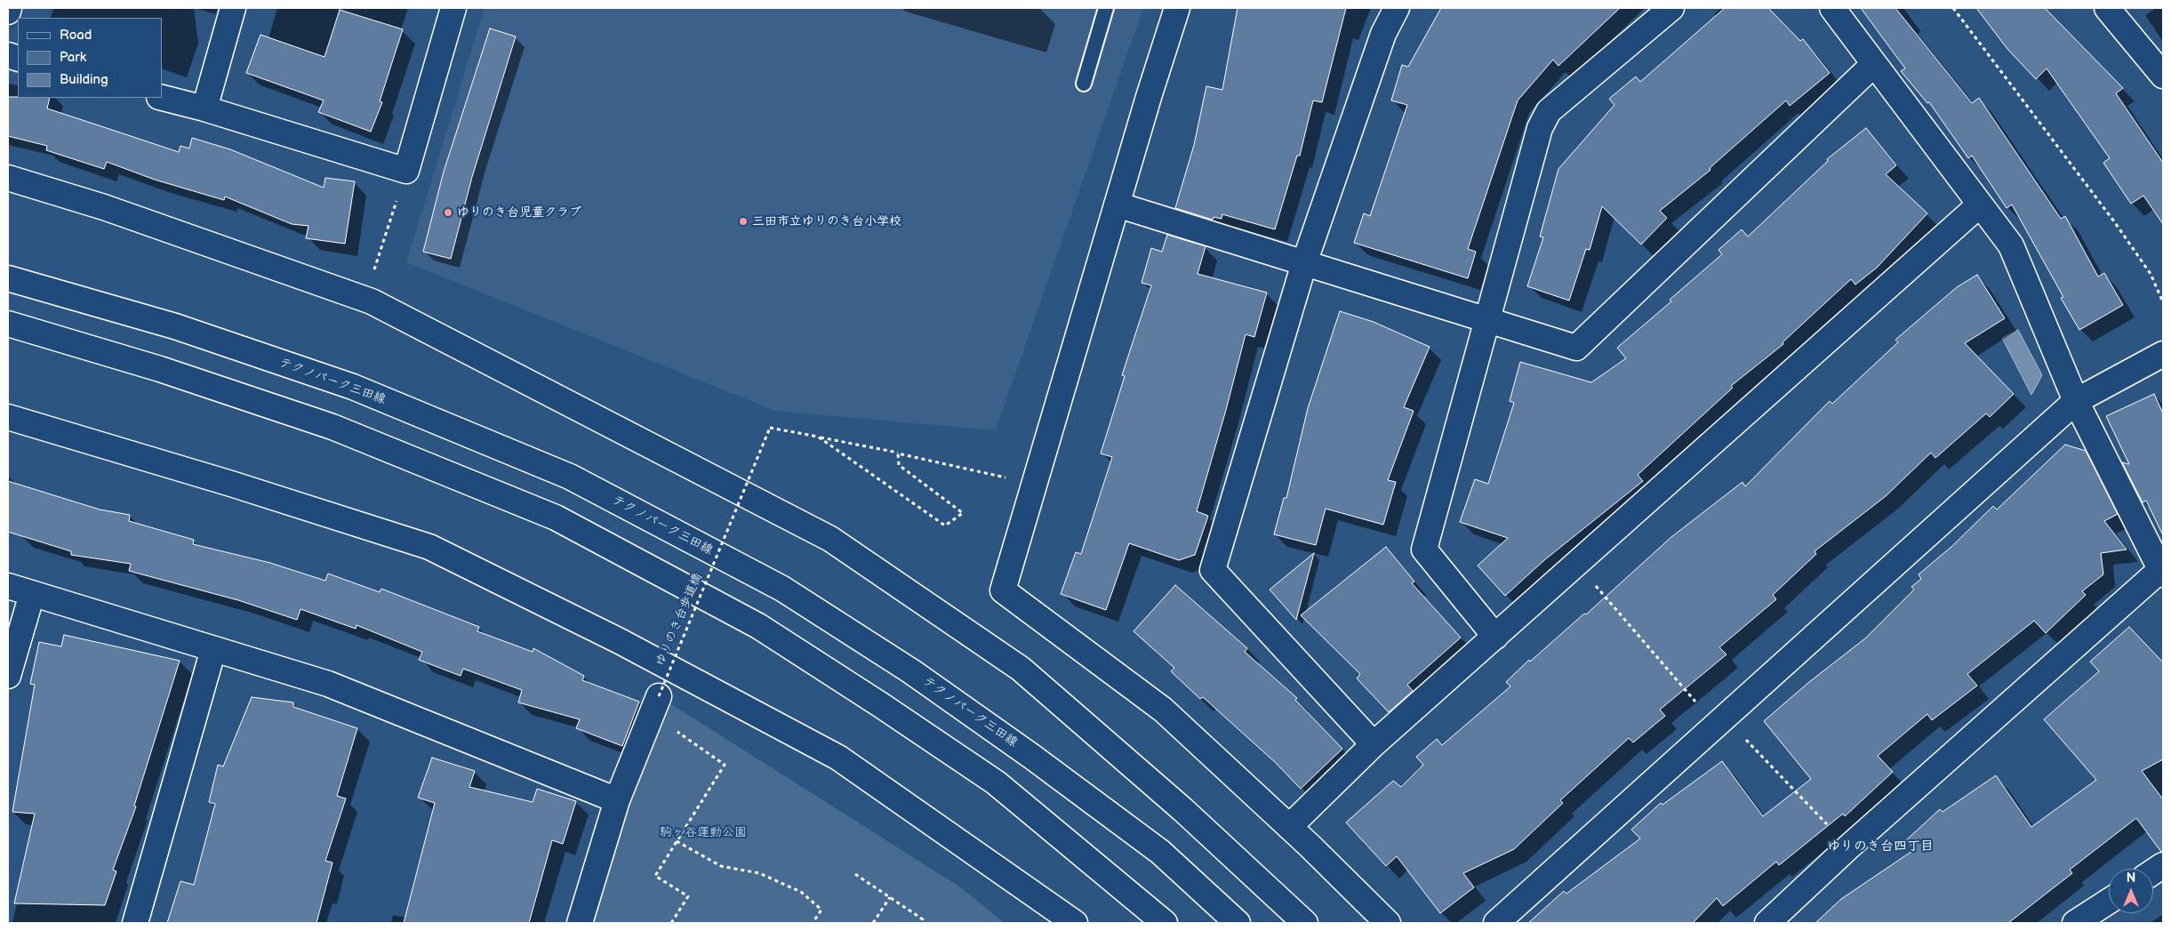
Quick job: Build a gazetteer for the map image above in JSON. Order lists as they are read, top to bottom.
{
  "streets": {
    "street": ["テクノパーク三田線"],
    "path": ["ゆりのき台歩道橋"]
  },
  "districts": ["ゆりのき台四丁目"],
  "parks": ["駒ヶ谷運動公園"],
  "places": ["ゆりのき台児童クラブ", "三田市立ゆりのき台小学校"],
  "legend": ["Road", "Park", "Building"],
  "north": "top"
}
